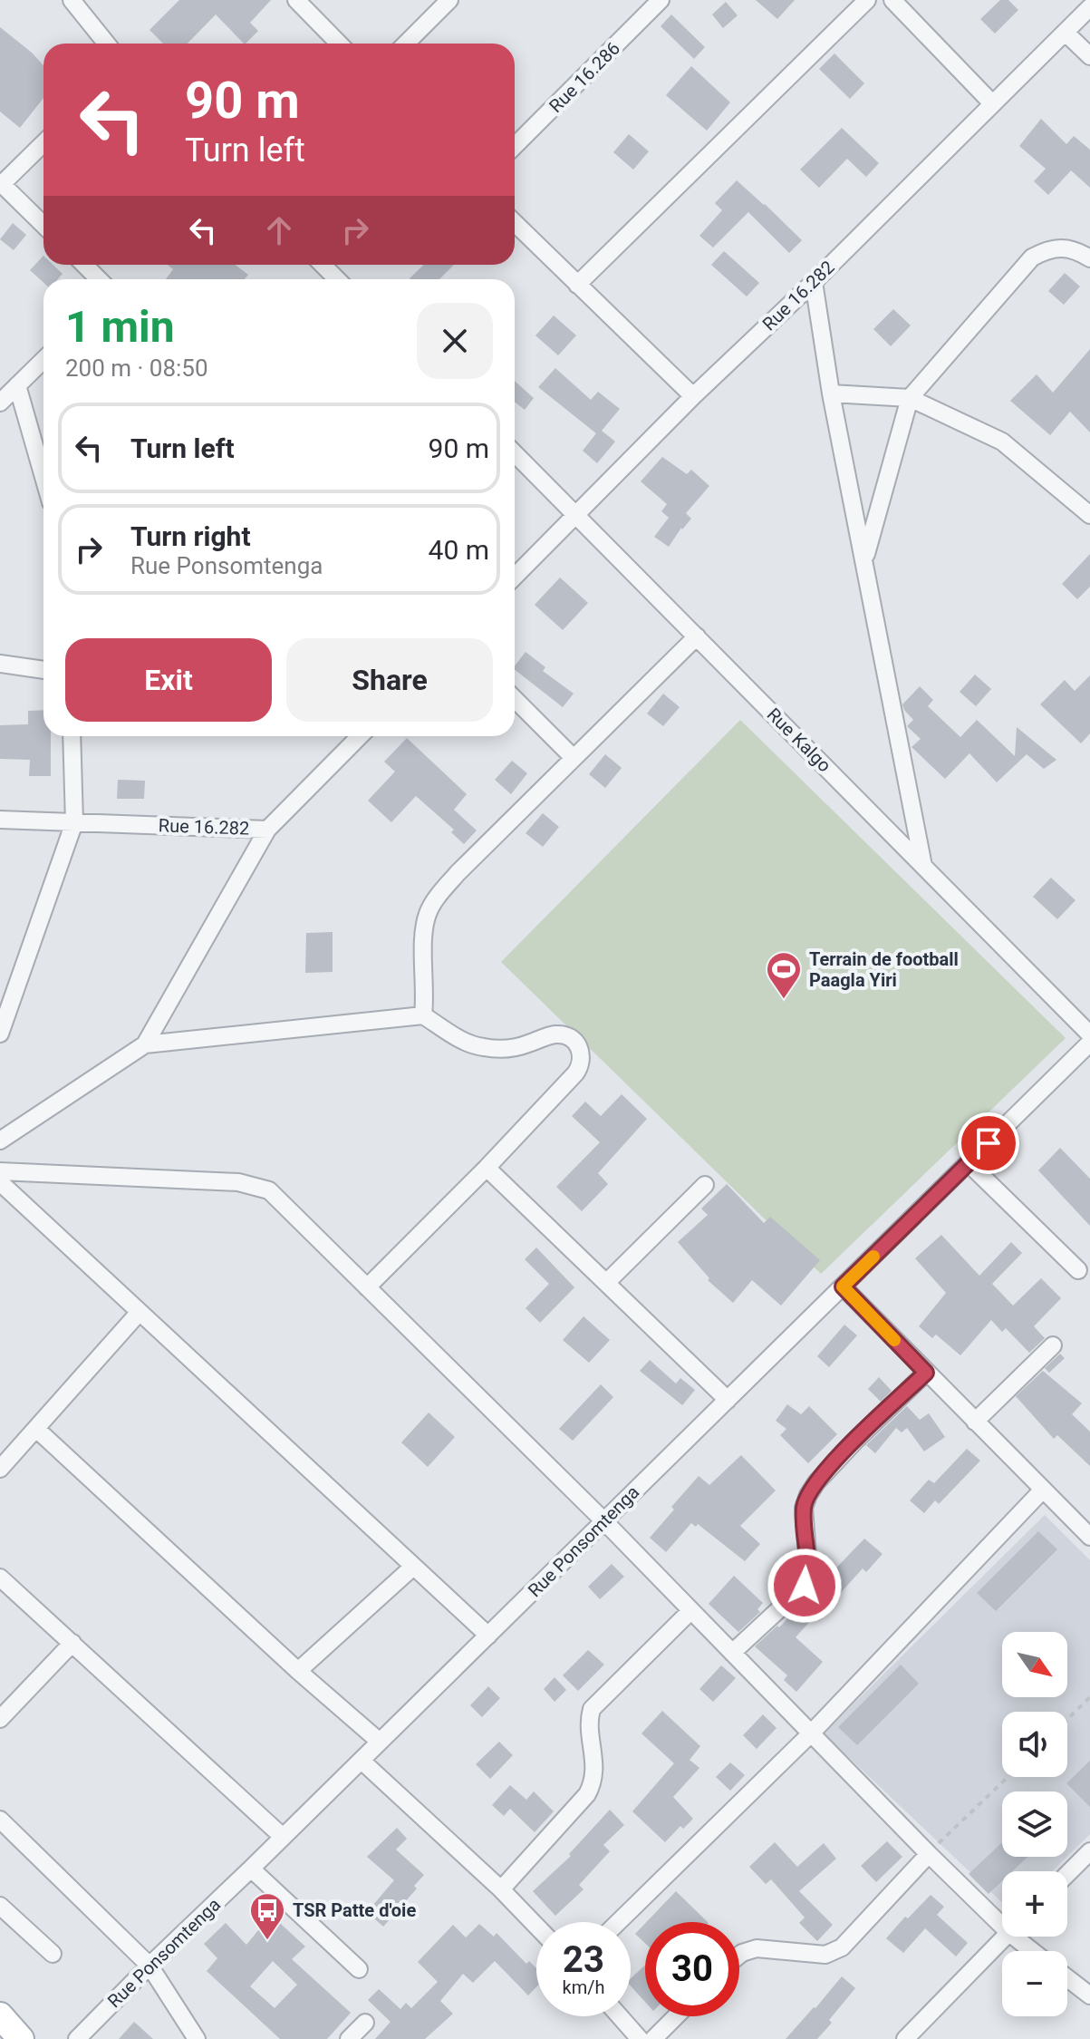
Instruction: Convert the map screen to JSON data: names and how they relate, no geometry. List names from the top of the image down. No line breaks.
{"streets":{"street":["Rue 16.286","Rue 16.282","Rue Kalgo","Rue Ponsomtenga"]},"crossings":[["Rue 16.282","Rue Kalgo"]],"places":{"sports":["Terrain de football Paagla Yiri"],"bus stop":["TSR Patte d'oie"]},"north":"bottom right","page":{"turn":["90 m","Turn left"],"heading":["1 min","200 m · 08:50"],"list":[{"name":"Turn left","value":"90 m"},{"name":"Turn right","note":"Rue Ponsomtenga","value":"40 m"}],"buttons":["Exit","Share"],"map_buttons":["+","−"],"speed":"23 km/h","limit":"30"}}
